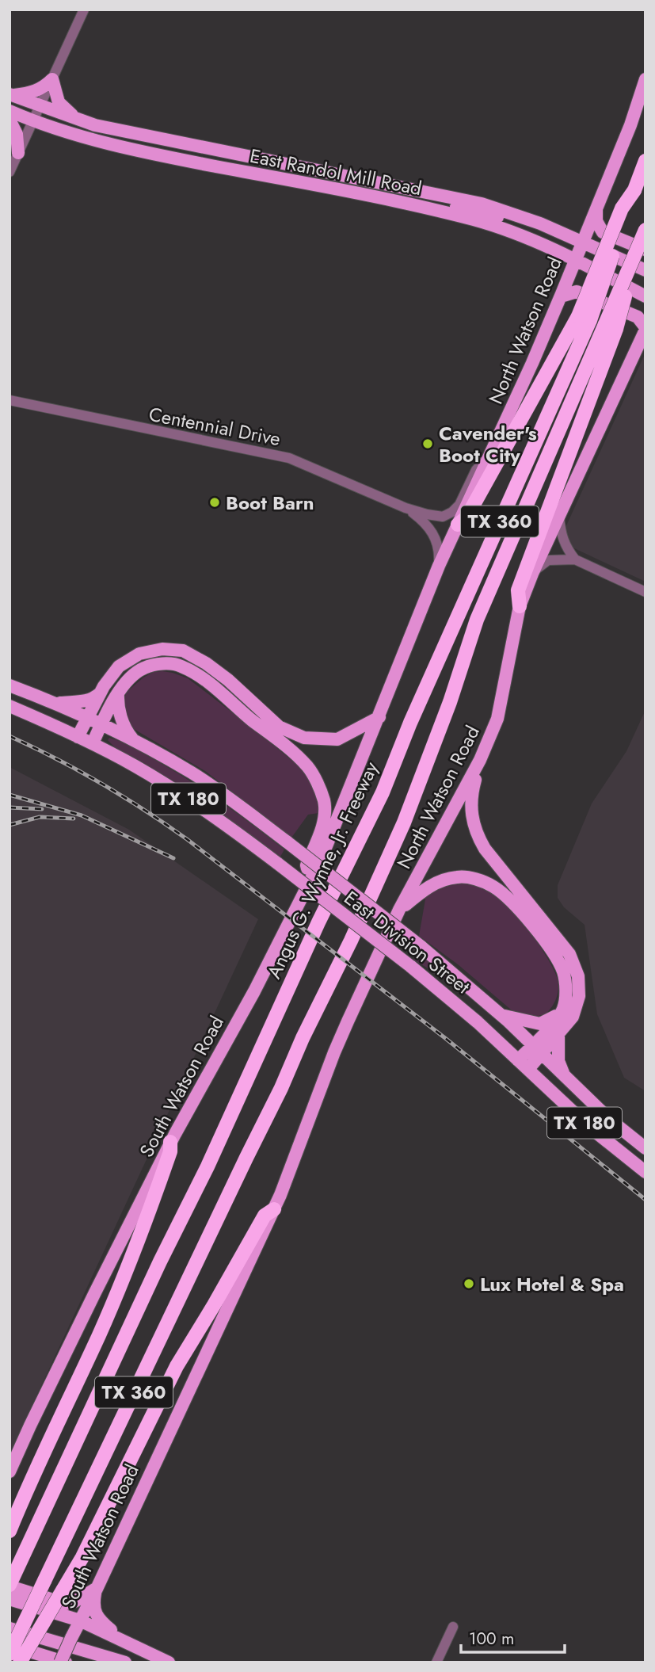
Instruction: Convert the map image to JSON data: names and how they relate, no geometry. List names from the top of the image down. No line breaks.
{"streets":{"highway":["TX 360","Angus G. Wynne, Jr. Freeway"],"main road":["East Randol Mill Road","North Watson Road","TX 180","East Division Street","South Watson Road"],"street":["Centennial Drive"]},"crossings":[["East Randol Mill Road","North Watson Road"],["North Watson Road","Centennial Drive"],["North Watson Road","South Watson Road"]],"places":["Cavender's Boot City","Boot Barn","Lux Hotel & Spa"],"scale_bar":"100 m"}
